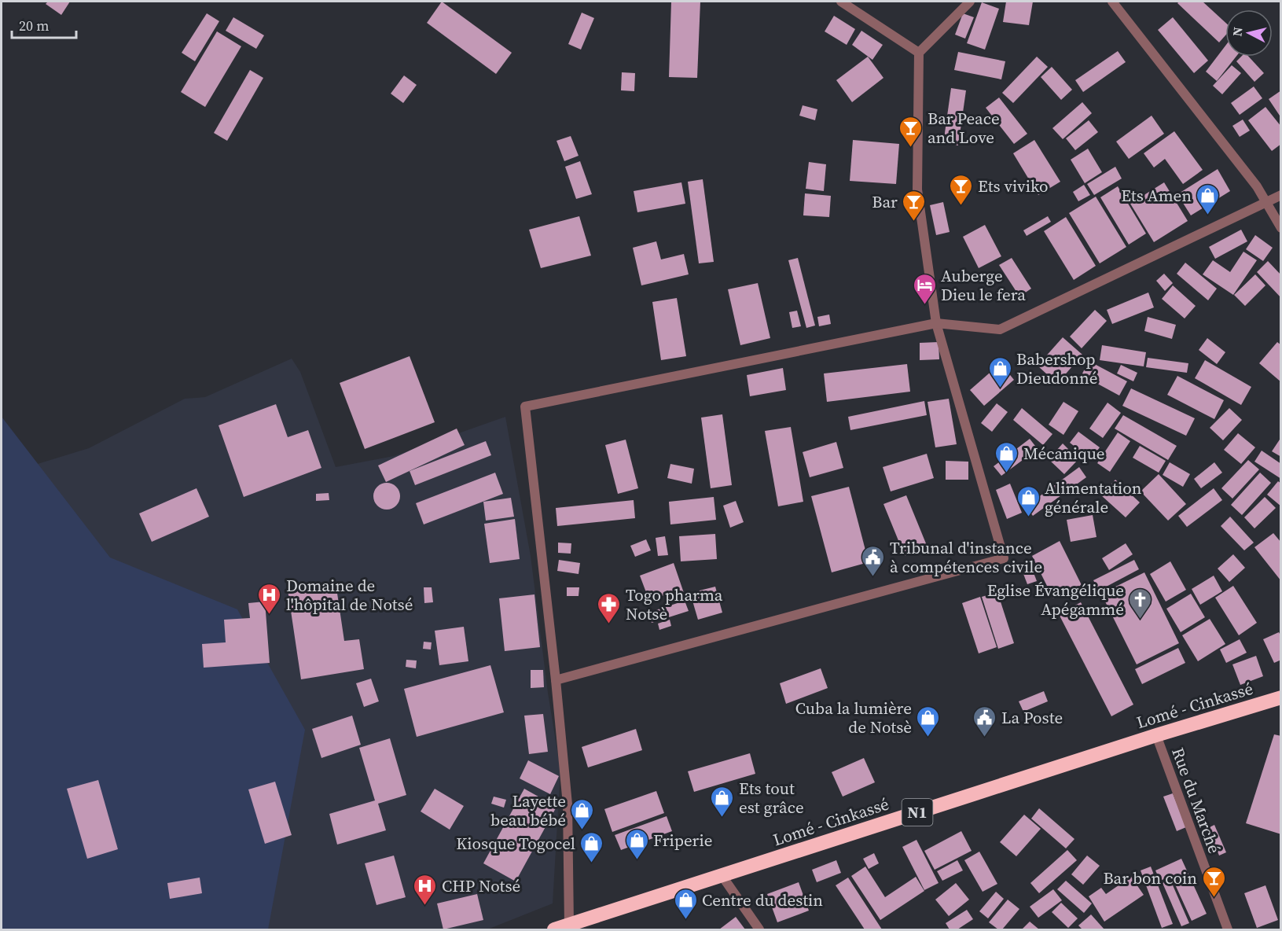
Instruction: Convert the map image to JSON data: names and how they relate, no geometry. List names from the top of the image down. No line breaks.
{"streets":{"highway":["Lomé - Cinkassé","N1"],"street":["Rue du Marché"]},"crossings":[["Lomé - Cinkassé","Rue du Marché"]],"places":{"bar":["Bar Peace and Love","Ets viviko","Bar","Bar bon coin"],"shop":["Ets Amen","Babershop Dieudonné","Mécanique","Alimentation générale","Cuba la lumière de Notsè","Ets tout est grâce","Layette beau bébé","Friperie","Kiosque Togocel","Centre du destin"],"hotel":["Auberge Dieu le fera"],"public building":["Tribunal d'instance à compétences civile","La Poste"],"hospital":["Domaine de l'hôpital de Notsé","CHP Notsé"],"church":["Eglise Évangélique Apégammé"],"pharmacy":["Togo pharma Notsè"]},"scale_bar":"20 m","north":"left"}
